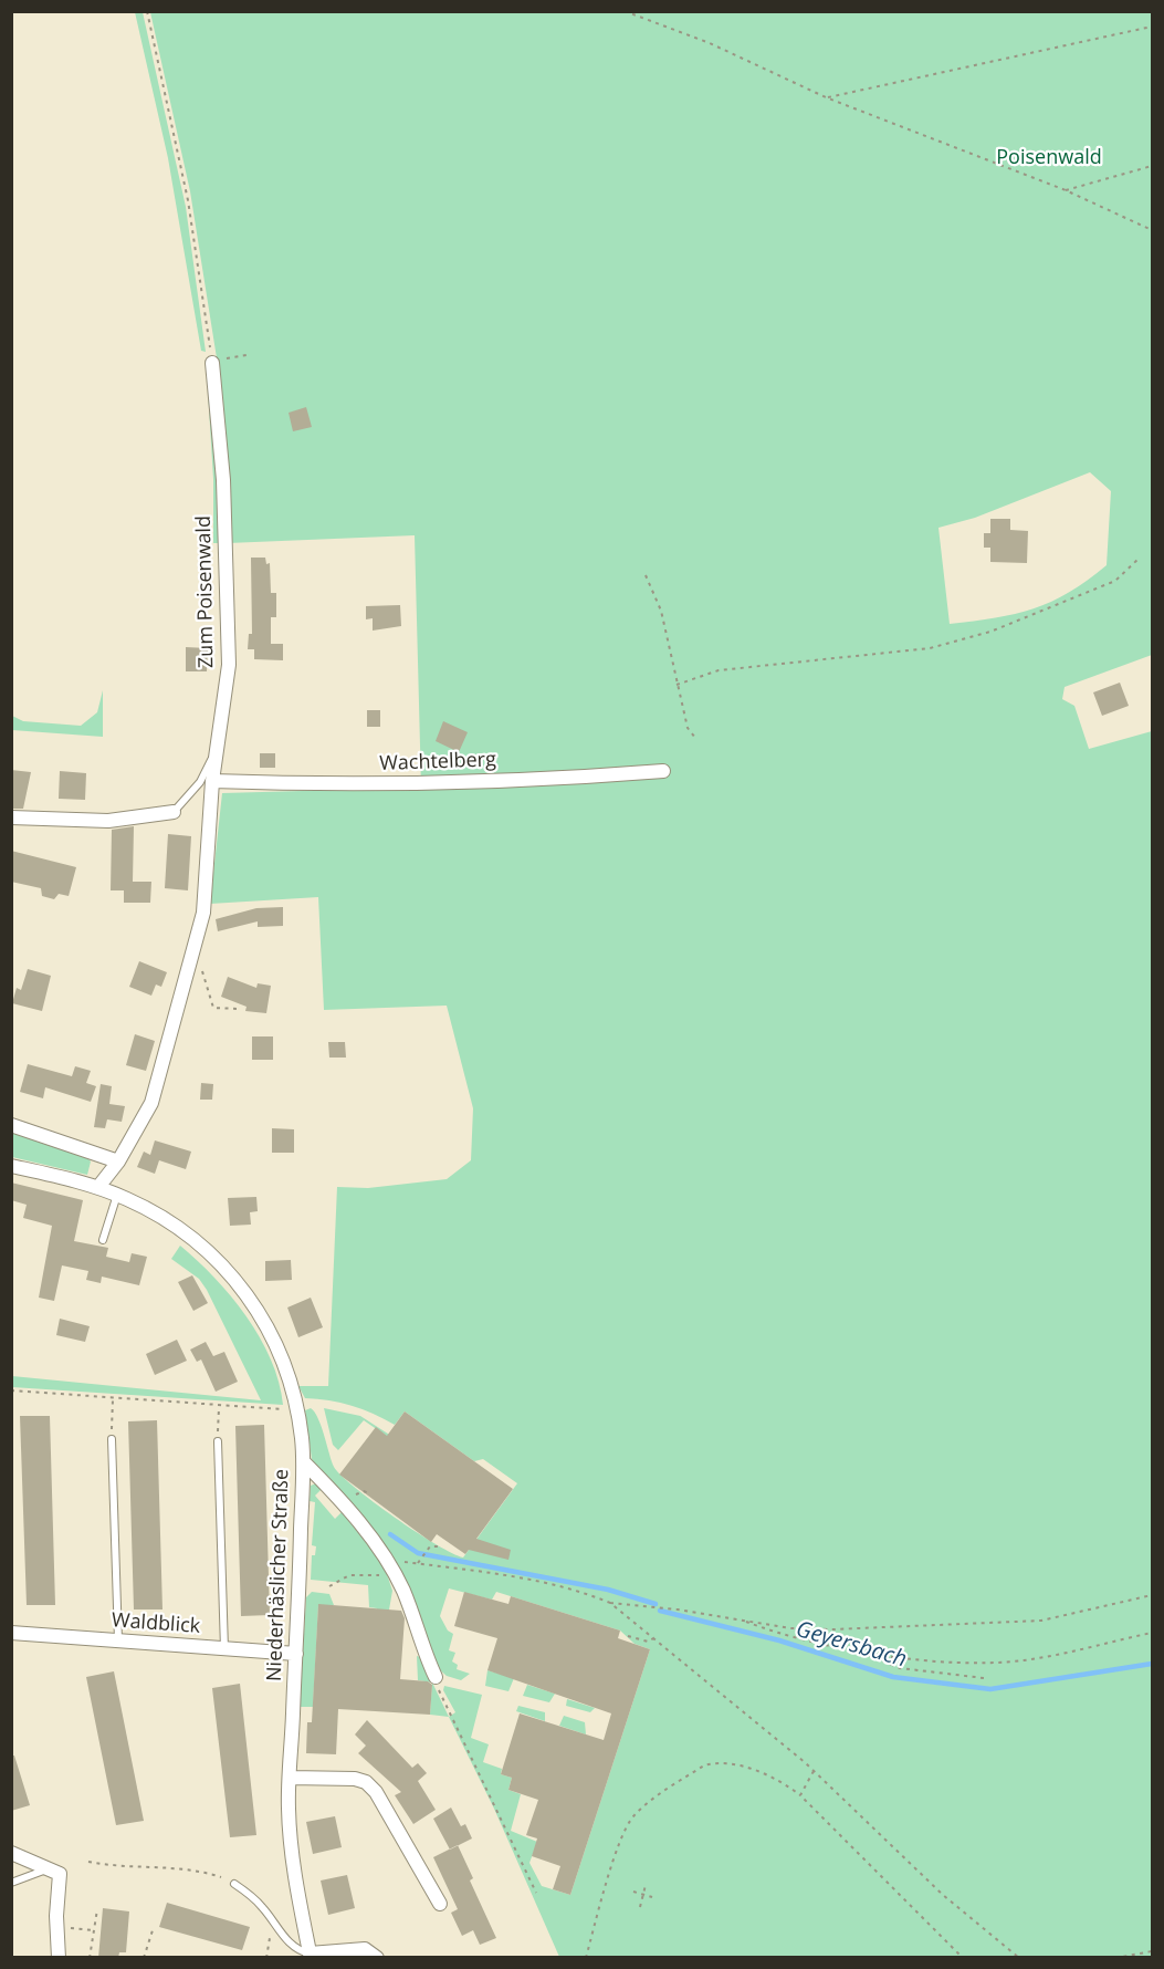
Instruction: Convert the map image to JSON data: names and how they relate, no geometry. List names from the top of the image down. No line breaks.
{"streets":{"street":["Zum Poisenwald","Wachtelberg","Niederhäslicher Straße","Waldblick"]},"crossings":[["Zum Poisenwald","Wachtelberg"],["Zum Poisenwald","Niederhäslicher Straße"],["Niederhäslicher Straße","Waldblick"]],"water":["Geyersbach"],"parks":["Poisenwald"]}
